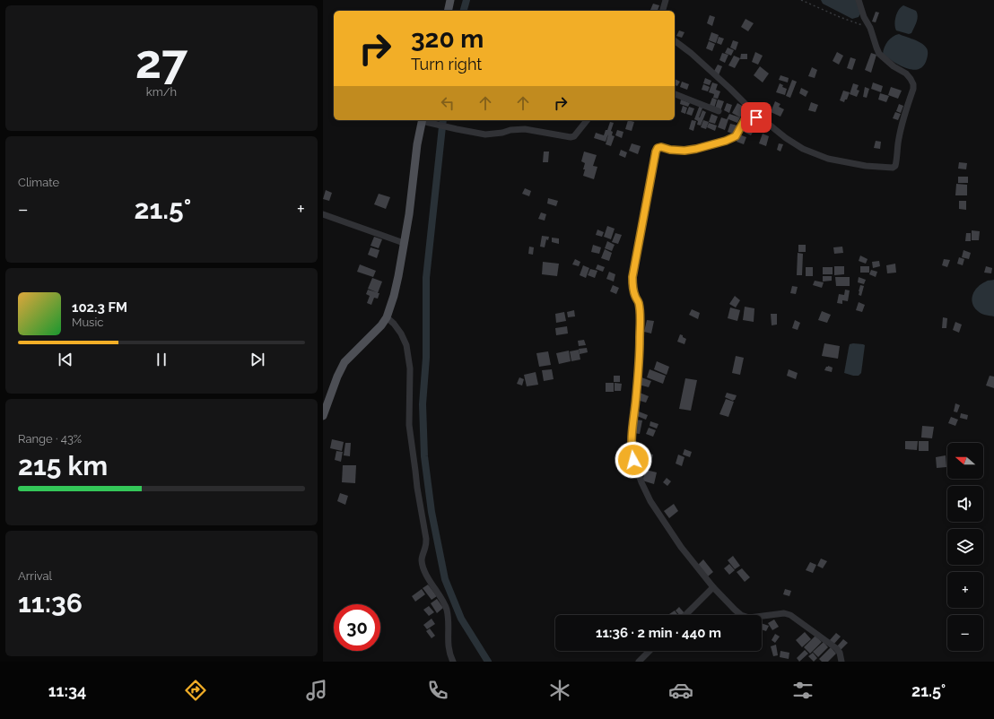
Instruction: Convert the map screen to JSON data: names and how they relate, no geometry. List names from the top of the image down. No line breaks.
{"north":"left","page":{"tile":[["27","km/h"],"Climate",["Range · 43%","215 km"],["Arrival","11:36"]],"turn":["320 m","Turn right"],"heat":["−","21.5°","+"],"song":["102.3 FM","Music"],"map_buttons":["+","−"],"limit":"30","trip":"11:36 · 2 min · 440 m","tabs":["11:34","21.5°"]}}
